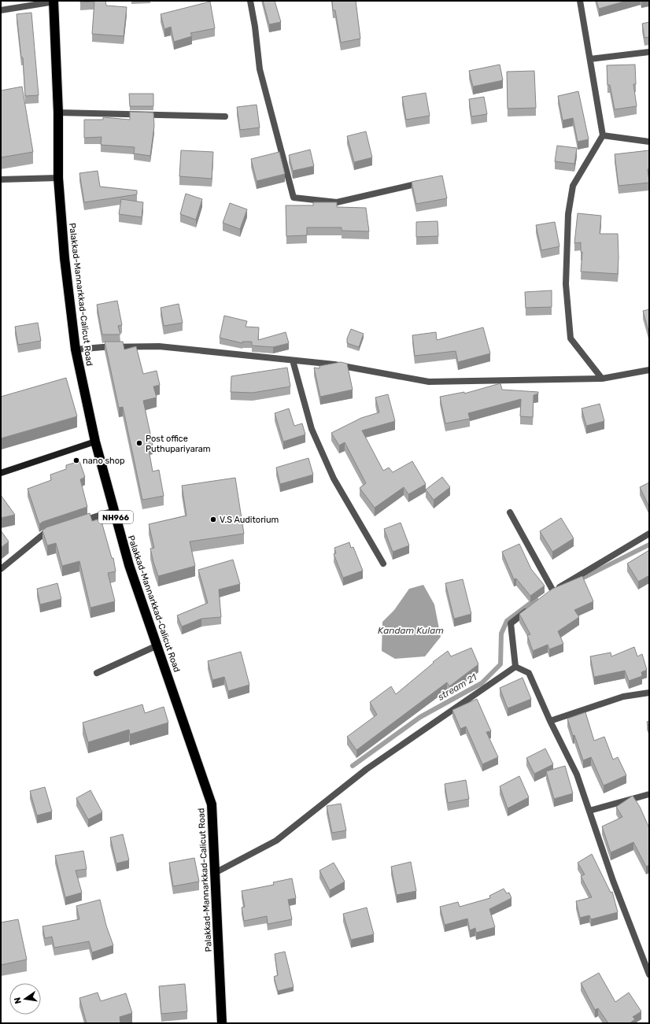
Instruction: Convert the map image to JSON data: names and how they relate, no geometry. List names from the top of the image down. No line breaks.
{"streets":{"highway":["Palakkad-Mannarkkad-Calicut Road","NH966"]},"water":["Kandam Kulam","stream 21"],"places":["Post office Puthupariyaram","nano shop","V.S Auditorium"],"north":"left"}
